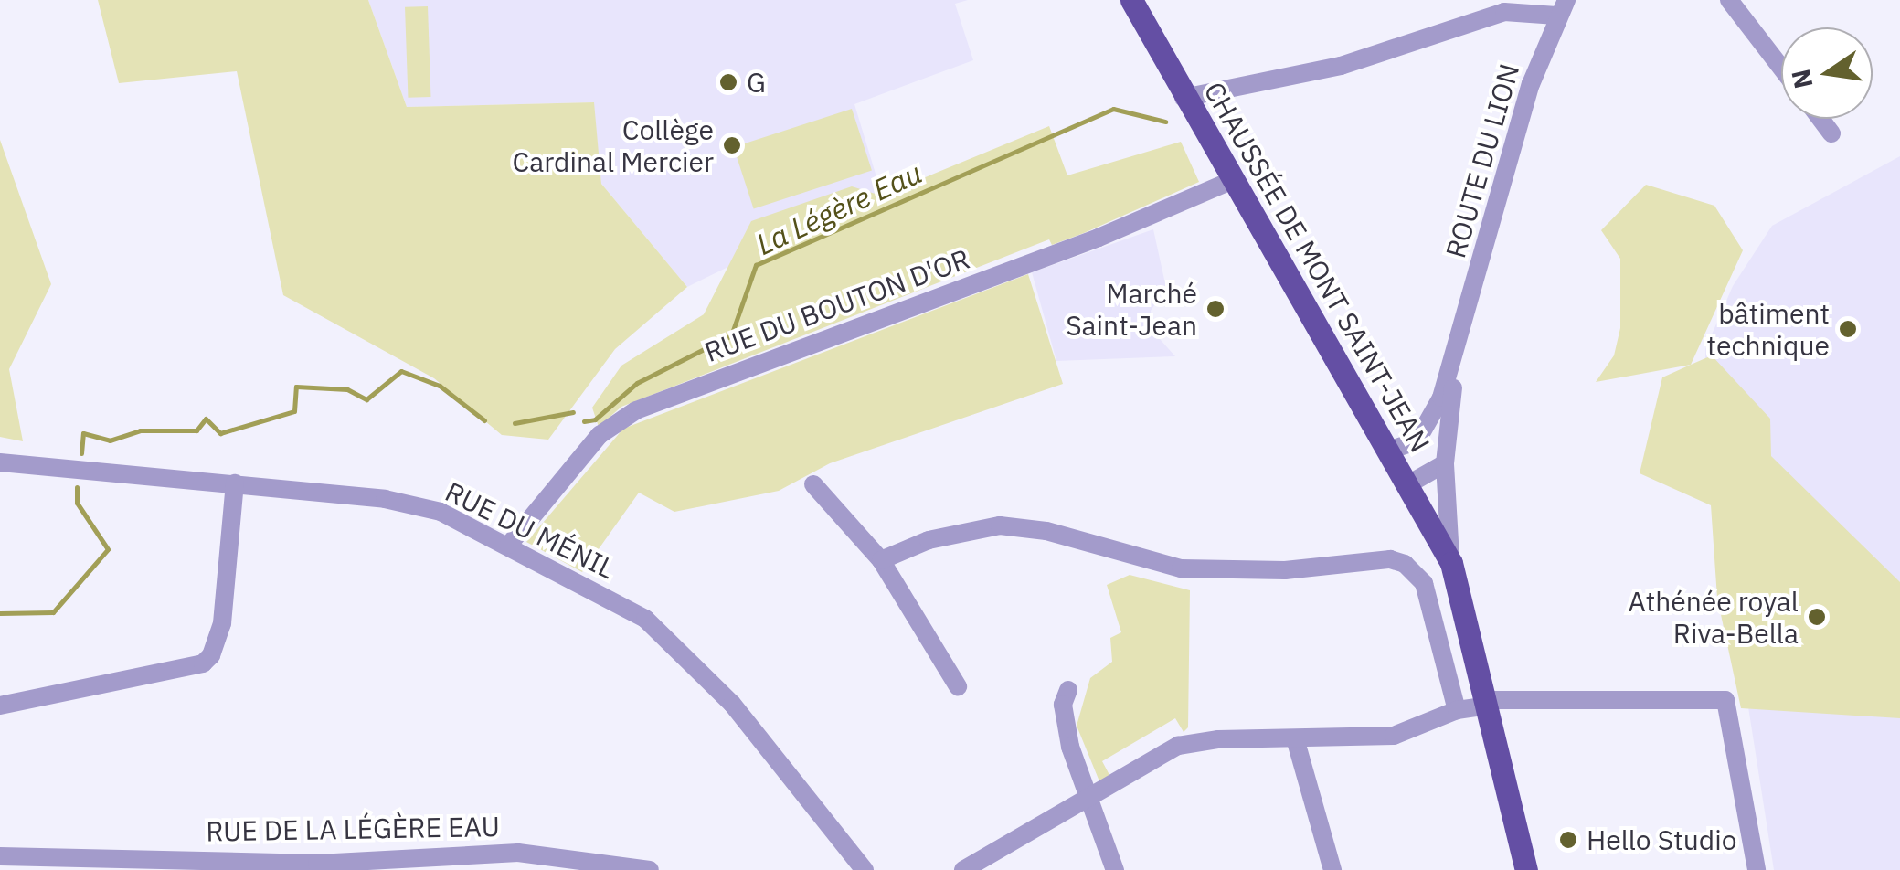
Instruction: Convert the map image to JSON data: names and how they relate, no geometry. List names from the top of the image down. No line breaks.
{"streets":{"main road":["CHAUSSÉE DE MONT SAINT-JEAN"],"street":["ROUTE DU LION","RUE DU BOUTON D'OR","RUE DU MÉNIL","RUE DE LA LÉGÈRE EAU"]},"crossings":[["ROUTE DU LION","CHAUSSÉE DE MONT SAINT-JEAN"],["CHAUSSÉE DE MONT SAINT-JEAN","RUE DU BOUTON D'OR"],["RUE DU BOUTON D'OR","RUE DU MÉNIL"]],"water":["La Légère Eau"],"places":["G","Collège Cardinal Mercier","Marché Saint-Jean","bâtiment technique","Athénée royal Riva-Bella","Hello Studio"],"north":"left"}
